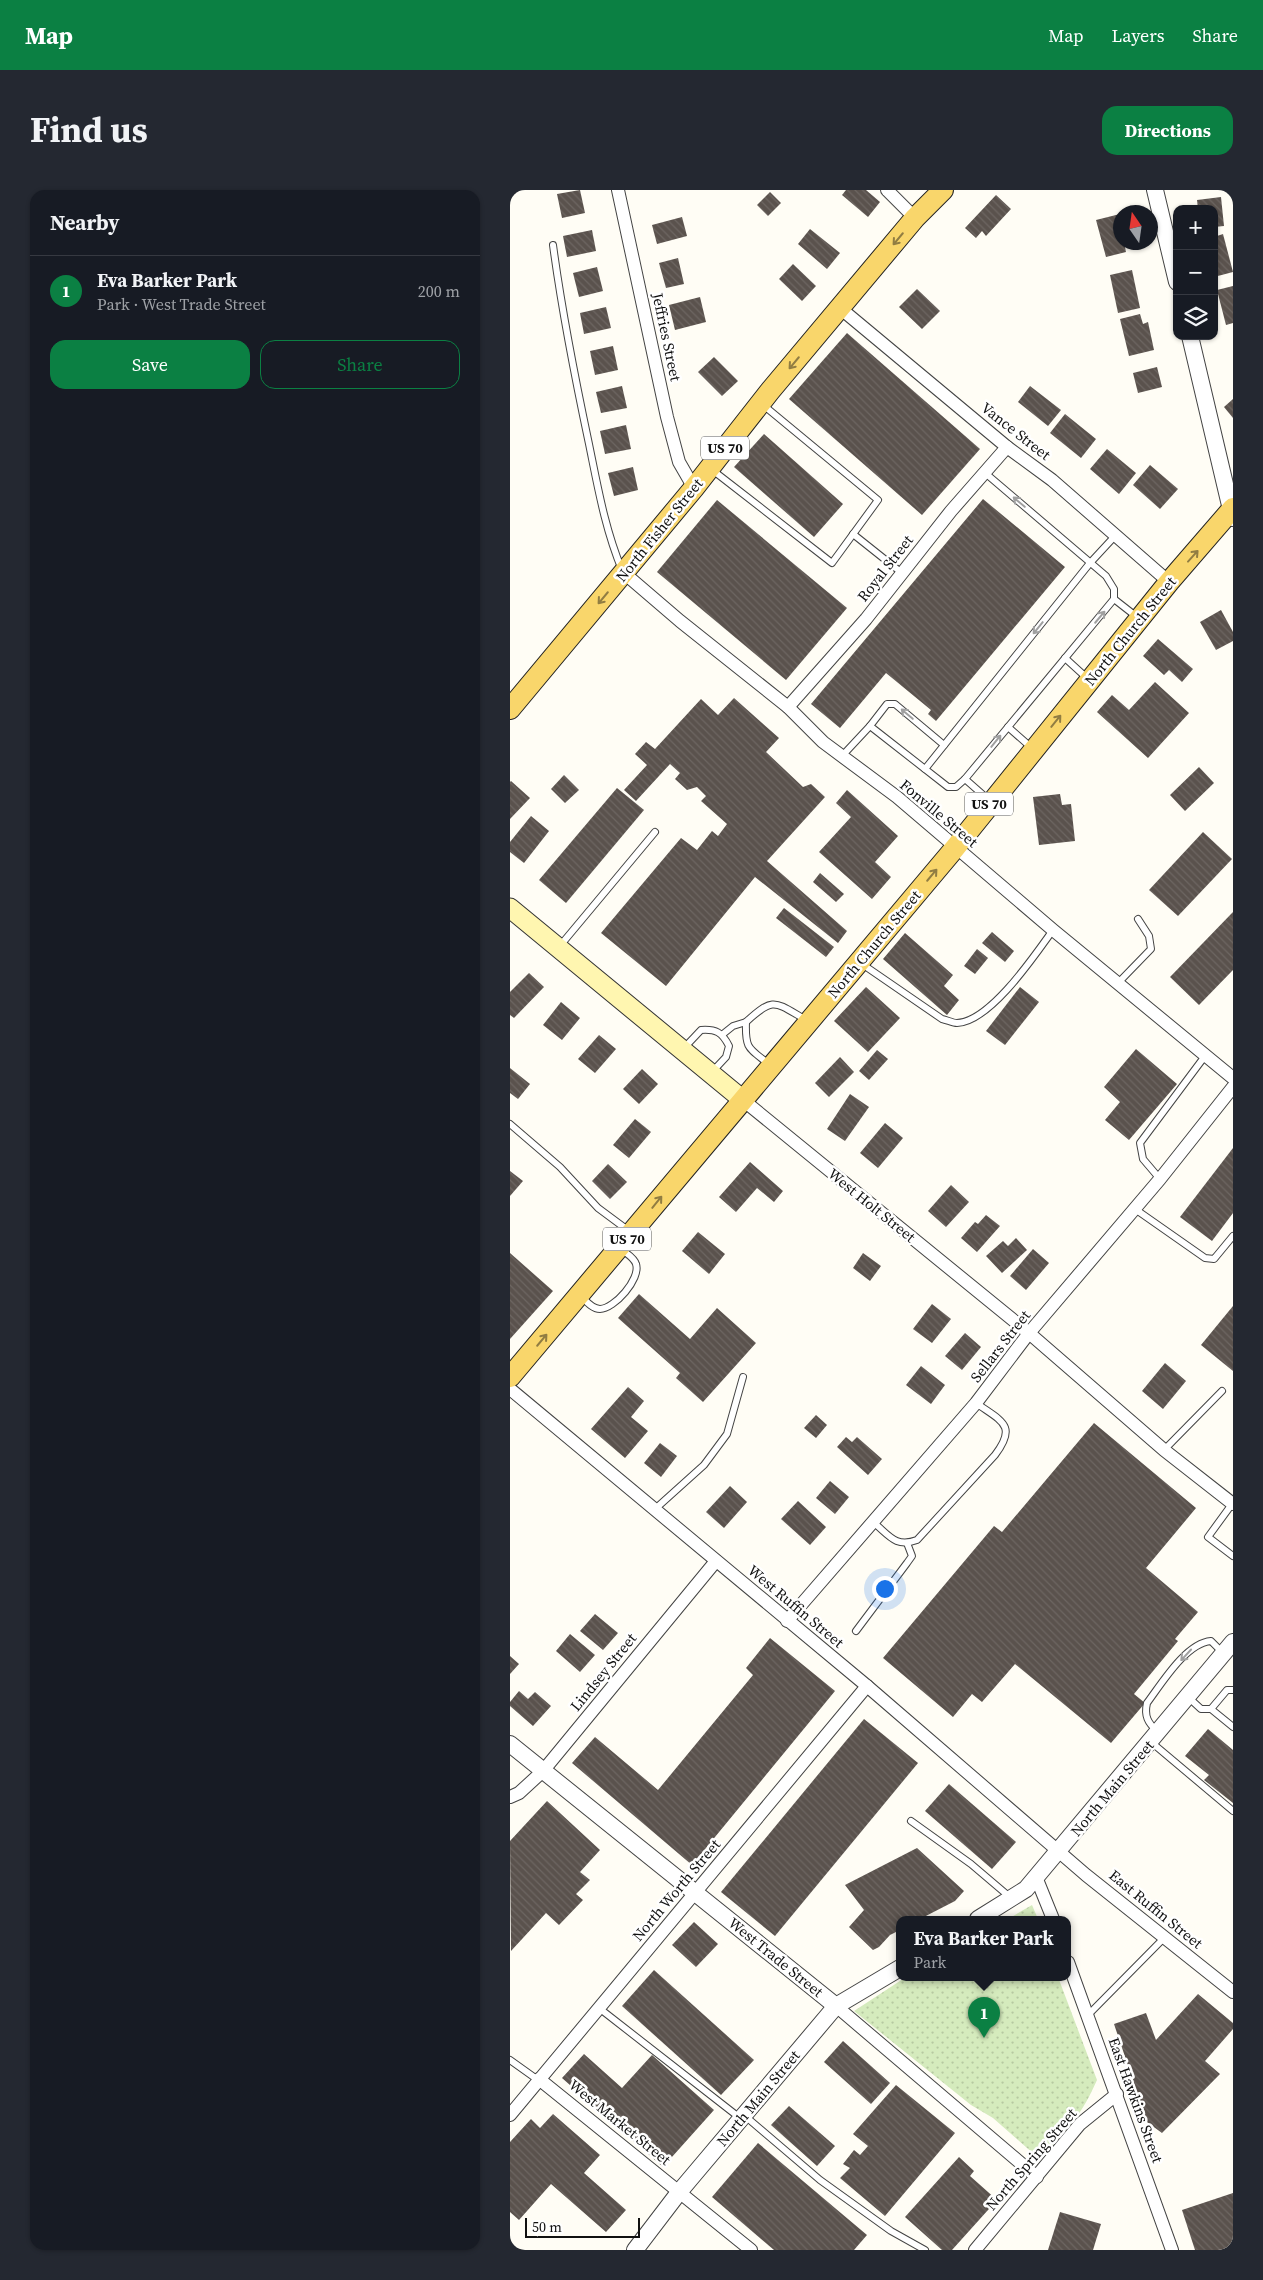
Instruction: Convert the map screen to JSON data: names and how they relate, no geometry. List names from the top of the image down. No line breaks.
{"streets":{"main road":["US 70","North Fisher Street","North Church Street","West Holt Street"],"street":["Jeffries Street","Vance Street","Royal Street","Fonville Street","Sellars Street","West Ruffin Street","Lindsey Street","North Main Street","North Worth Street","East Ruffin Street","West Trade Street","East Hawkins Street","West Market Street","North Spring Street"]},"crossings":[["Jeffries Street","North Fisher Street"],["Vance Street","North Fisher Street"],["Vance Street","Royal Street"],["Vance Street","North Church Street"],["North Fisher Street","Fonville Street"],["Royal Street","Fonville Street"],["North Church Street","Fonville Street"],["North Church Street","West Holt Street"],["West Holt Street","Sellars Street"],["Sellars Street","West Ruffin Street"],["West Ruffin Street","Lindsey Street"],["West Ruffin Street","North Main Street"],["West Ruffin Street","North Worth Street"],["West Ruffin Street","East Ruffin Street"],["Lindsey Street","West Trade Street"],["North Main Street","East Ruffin Street"],["North Main Street","West Trade Street"],["North Main Street","West Market Street"],["North Worth Street","West Trade Street"],["North Worth Street","West Market Street"],["West Trade Street","North Spring Street"],["East Hawkins Street","North Spring Street"]],"one_way":["North Fisher Street","North Church Street"],"scale_bar":"50 m","north":"top","page":{"header":"Map","nav":["Map","Layers","Share"],"title":"Find us","buttons":["Directions",["Save","Share"]],"heading":"Nearby","map_buttons":["+","−"],"list":[{"mark":"1","name":"Eva Barker Park","note":"Park · West Trade Street","value":"200 m"}],"popup":["Eva Barker Park","Park"],"pins":"1","scale":"50 m"}}
